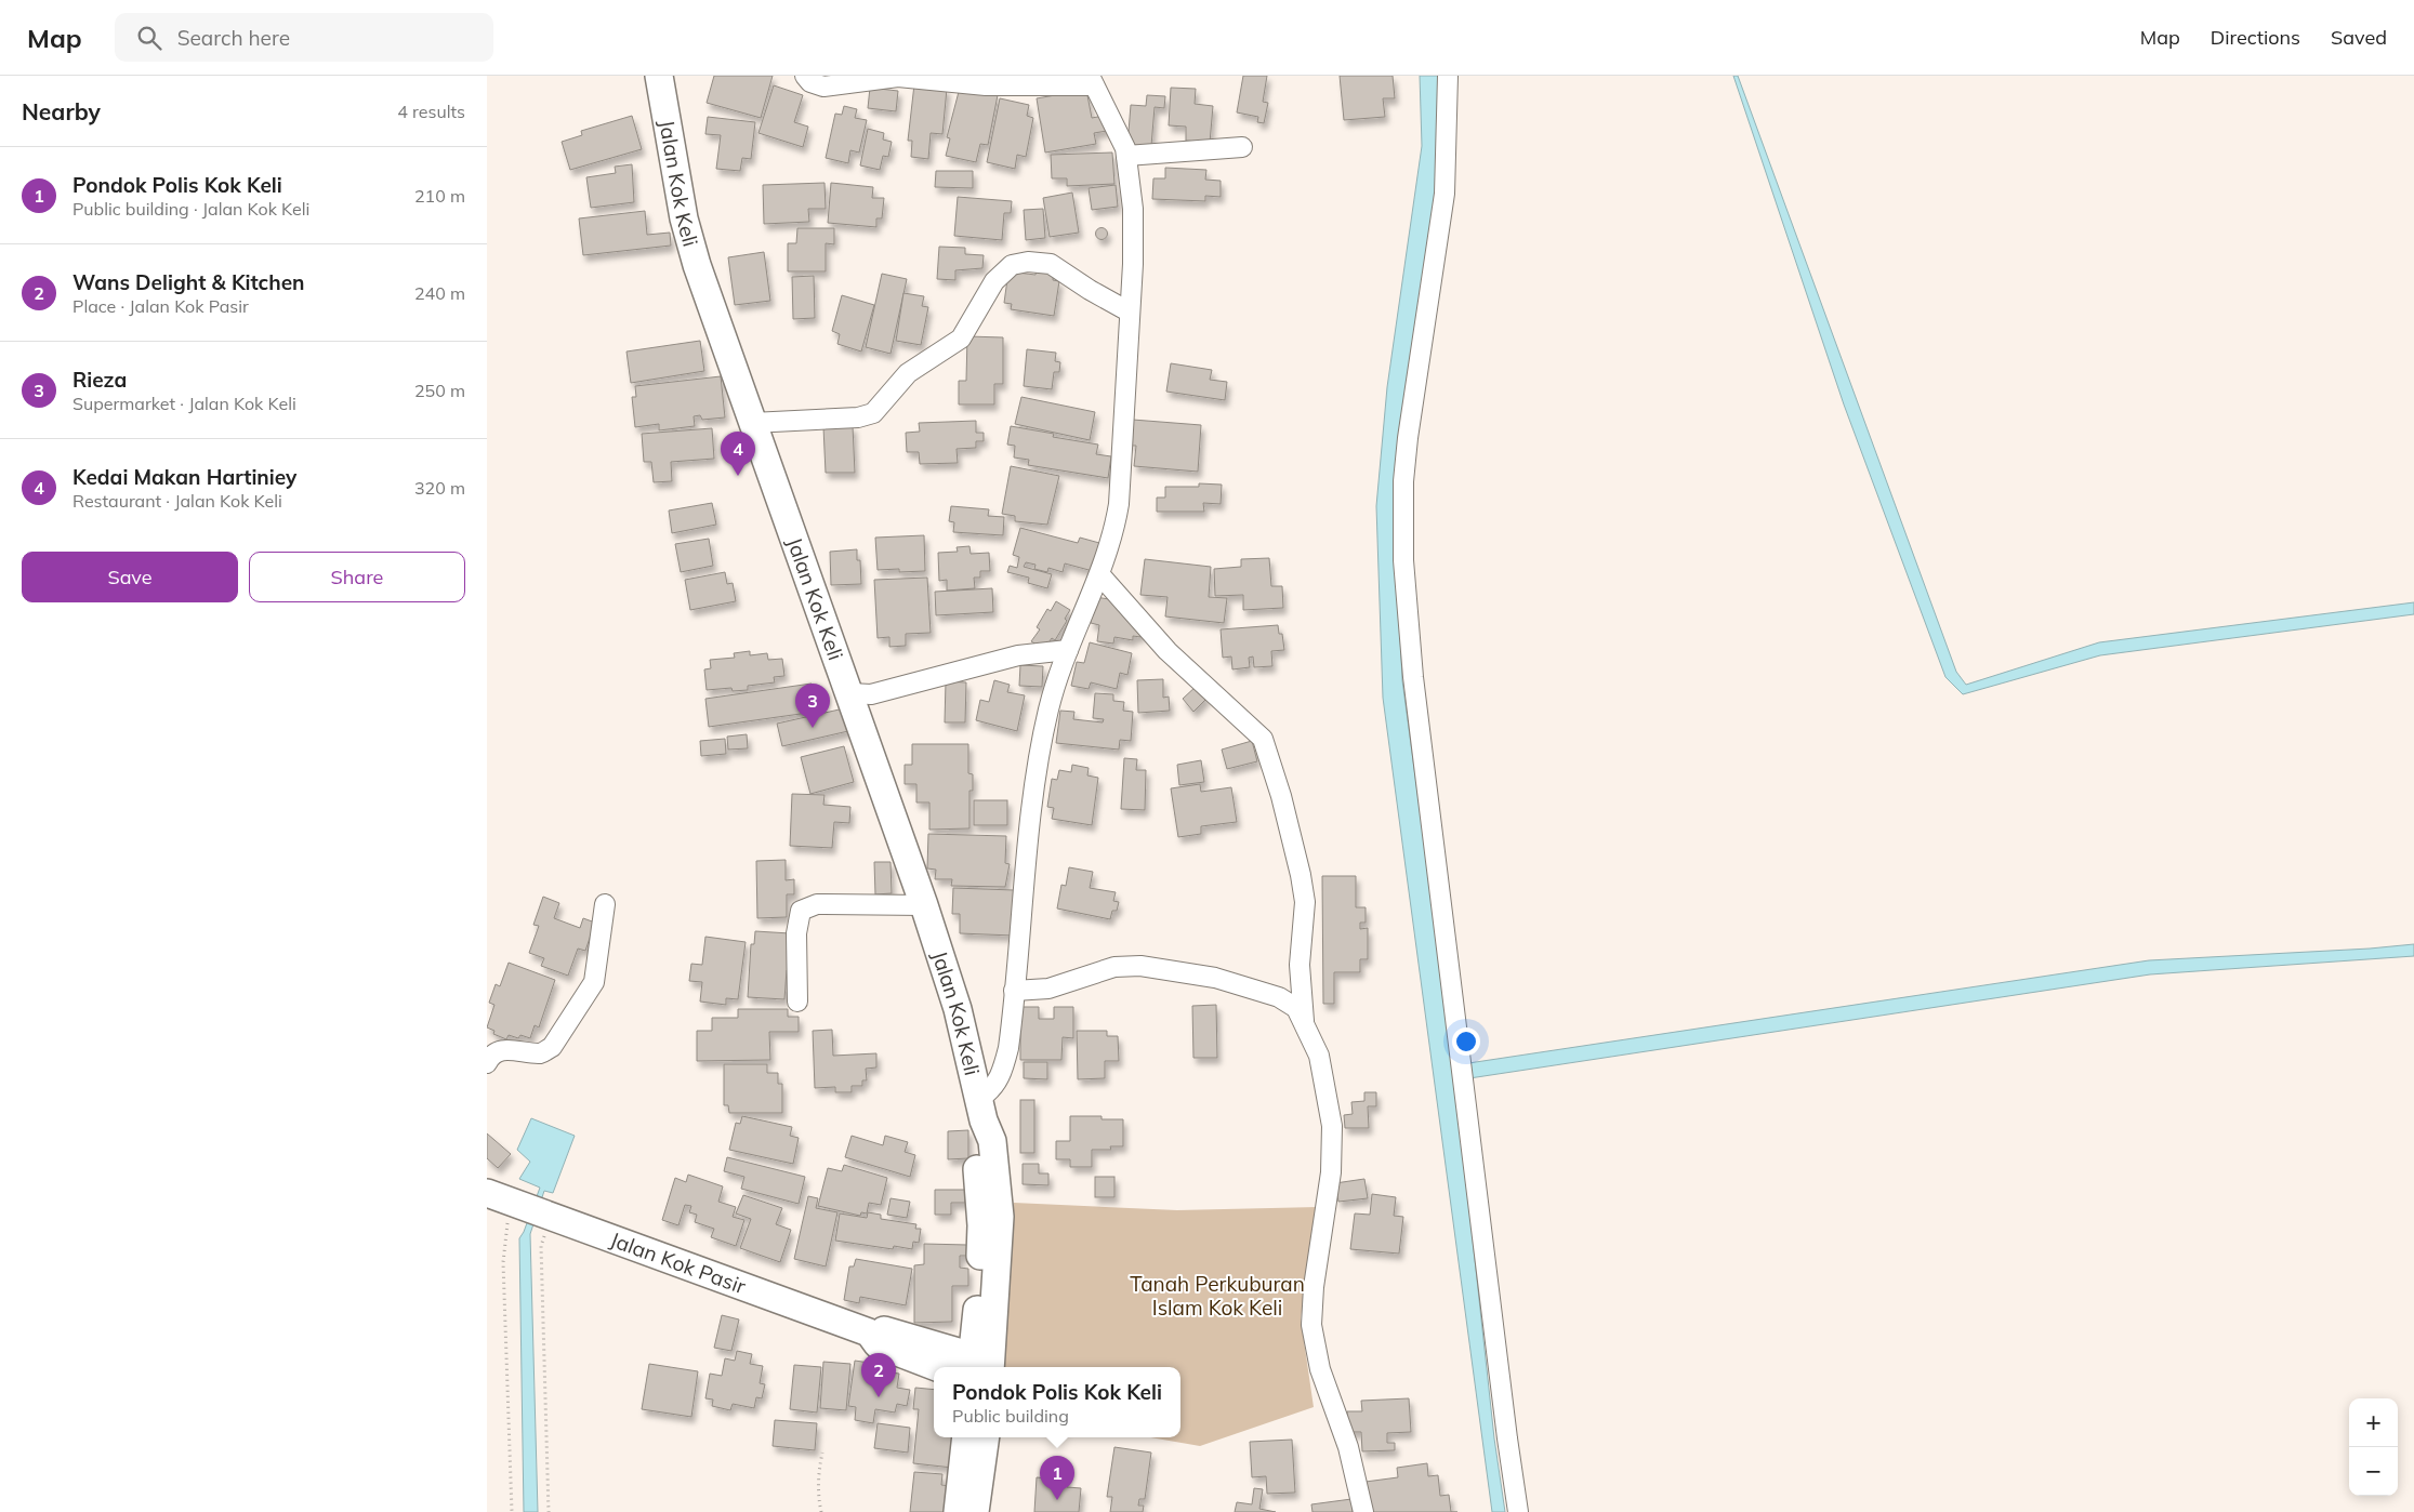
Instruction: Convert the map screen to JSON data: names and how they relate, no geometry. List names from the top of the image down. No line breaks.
{"streets":{"street":["Jalan Kok Keli","Jalan Kok Pasir"]},"parks":["Tanah Perkuburan Islam Kok Keli"],"page":{"header":"Map","search":"Search here","nav":["Map","Directions","Saved"],"heading":["Nearby","4 results"],"list":[{"mark":"1","name":"Pondok Polis Kok Keli","note":"Public building · Jalan Kok Keli","value":"210 m"},{"mark":"2","name":"Wans Delight & Kitchen","note":"Place · Jalan Kok Pasir","value":"240 m"},{"mark":"3","name":"Rieza","note":"Supermarket · Jalan Kok Keli","value":"250 m"},{"mark":"4","name":"Kedai Makan Hartiniey","note":"Restaurant · Jalan Kok Keli","value":"320 m"}],"pins":["4","3","2","1"],"buttons":["Save","Share"],"popup":["Pondok Polis Kok Keli","Public building"],"map_buttons":["+","−"]}}
